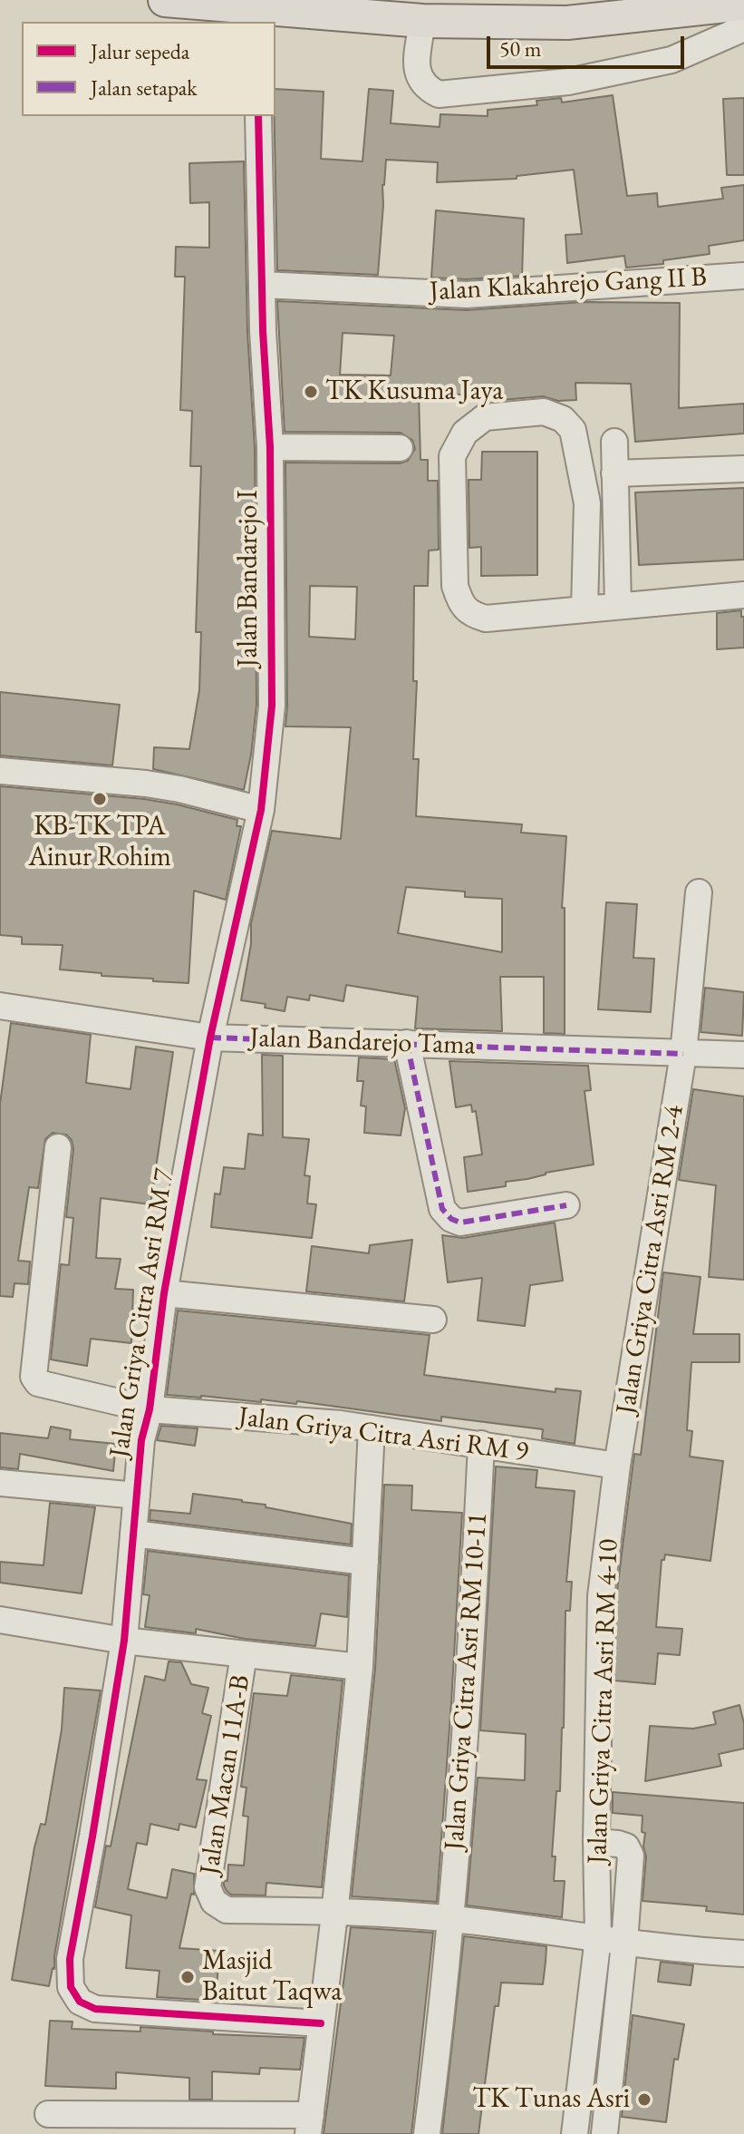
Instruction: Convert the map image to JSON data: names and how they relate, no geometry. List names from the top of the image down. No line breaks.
{"streets":{"street":["Jalan Klakahrejo Gang II B","Jalan Bandarejo I","Jalan Bandarejo Tama","Jalan Griya Citra Asri RM 2-4","Jalan Griya Citra Asri RM 7","Jalan Griya Citra Asri RM 9","Jalan Griya Citra Asri RM 10-11","Jalan Griya Citra Asri RM 4-10","Jalan Macan 11A-B"]},"crossings":[["Jalan Klakahrejo Gang II B","Jalan Bandarejo I"],["Jalan Bandarejo I","Jalan Bandarejo Tama"],["Jalan Bandarejo I","Jalan Griya Citra Asri RM 7"],["Jalan Bandarejo Tama","Jalan Griya Citra Asri RM 2-4"],["Jalan Bandarejo Tama","Jalan Griya Citra Asri RM 7"],["Jalan Griya Citra Asri RM 2-4","Jalan Griya Citra Asri RM 9"],["Jalan Griya Citra Asri RM 2-4","Jalan Griya Citra Asri RM 4-10"],["Jalan Griya Citra Asri RM 7","Jalan Griya Citra Asri RM 9"],["Jalan Griya Citra Asri RM 9","Jalan Griya Citra Asri RM 10-11"],["Jalan Griya Citra Asri RM 9","Jalan Griya Citra Asri RM 4-10"],["Jalan Griya Citra Asri RM 10-11","Jalan Macan 11A-B"],["Jalan Griya Citra Asri RM 4-10","Jalan Macan 11A-B"]],"places":["TK Kusuma Jaya","KB-TK TPA Ainur Rohim","Masjid Baitut Taqwa","TK Tunas Asri"],"legend":["Jalur sepeda","Jalan setapak"],"scale_bar":"50 m"}
